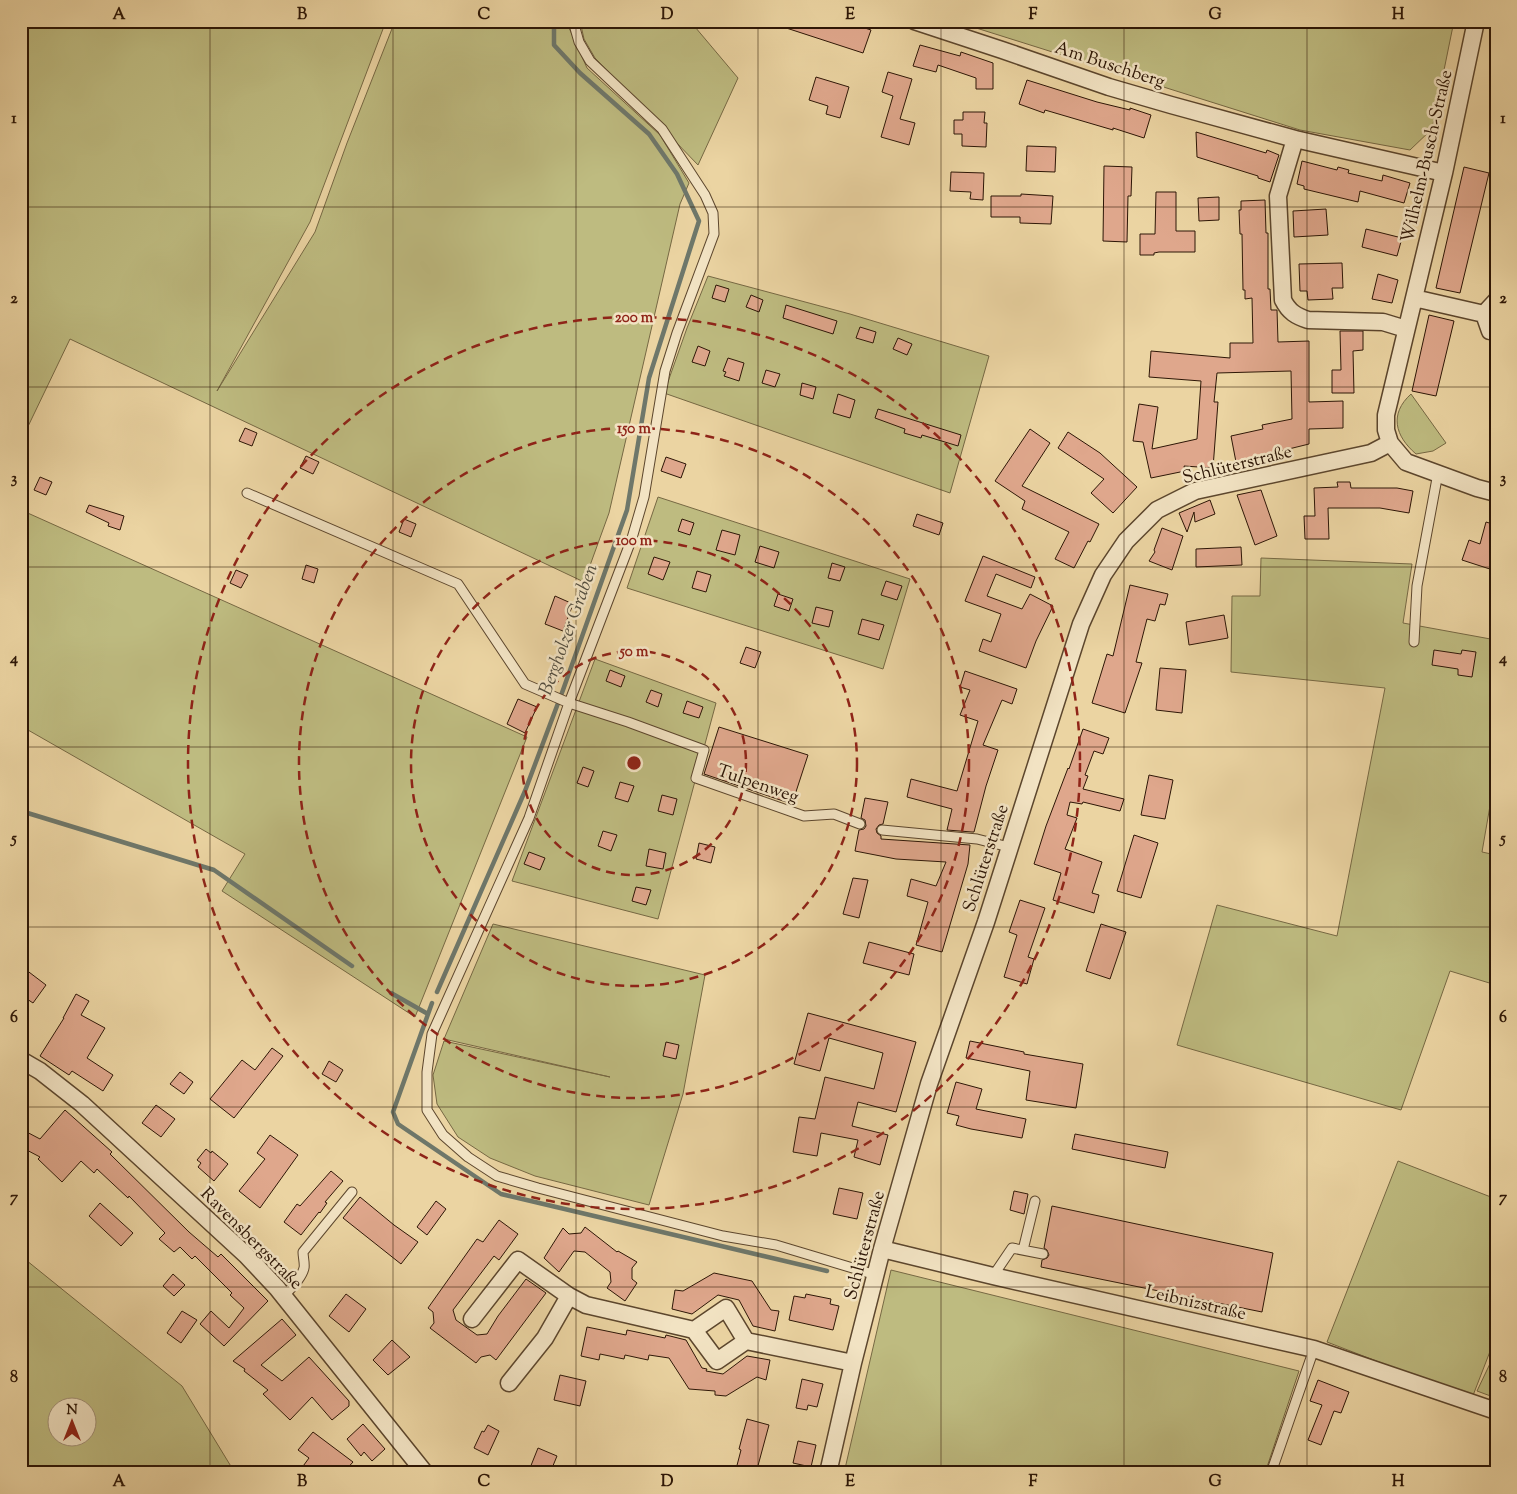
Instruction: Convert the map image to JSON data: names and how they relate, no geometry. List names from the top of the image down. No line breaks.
{"streets":{"street":["Am Buschberg","Wilhelm-Busch-Straße","Schlüterstraße","Ravensbergstraße","Leibnizstraße"],"lane":["Tulpenweg"]},"crossings":[["Am Buschberg","Wilhelm-Busch-Straße"],["Wilhelm-Busch-Straße","Schlüterstraße"],["Schlüterstraße","Leibnizstraße"]],"water":["Bergholzer Graben"],"north":"top","grid":{"columns":["A","B","C","D","E","F","G","H"],"rows":["1","2","3","4","5","6","7","8"]},"rings":["200 m","150 m","100 m","50 m"]}
